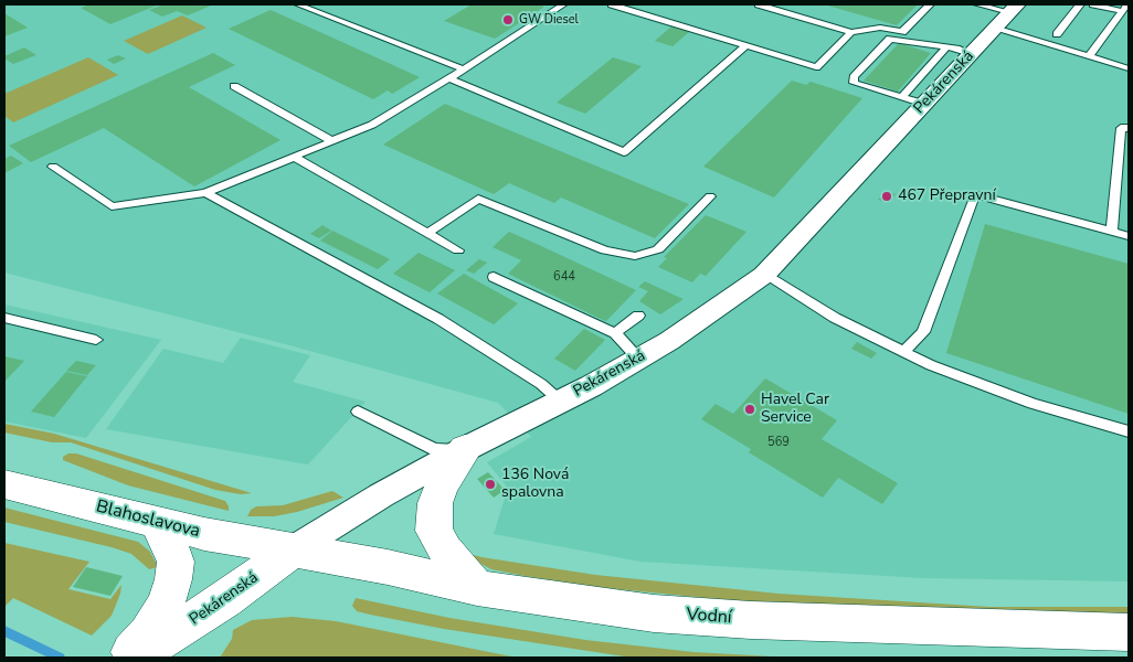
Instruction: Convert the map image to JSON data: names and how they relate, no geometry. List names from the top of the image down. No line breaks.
{"streets":{"main road":["Pekárenská","Blahoslavova","Vodní"]},"crossings":[["Pekárenská","Blahoslavova"],["Pekárenská","Vodní"],["Blahoslavova","Vodní"]],"places":["GW Diesel","467 Přepravní","Havel Car Service","136 Nová spalovna"],"house_numbers":["644","569"]}
